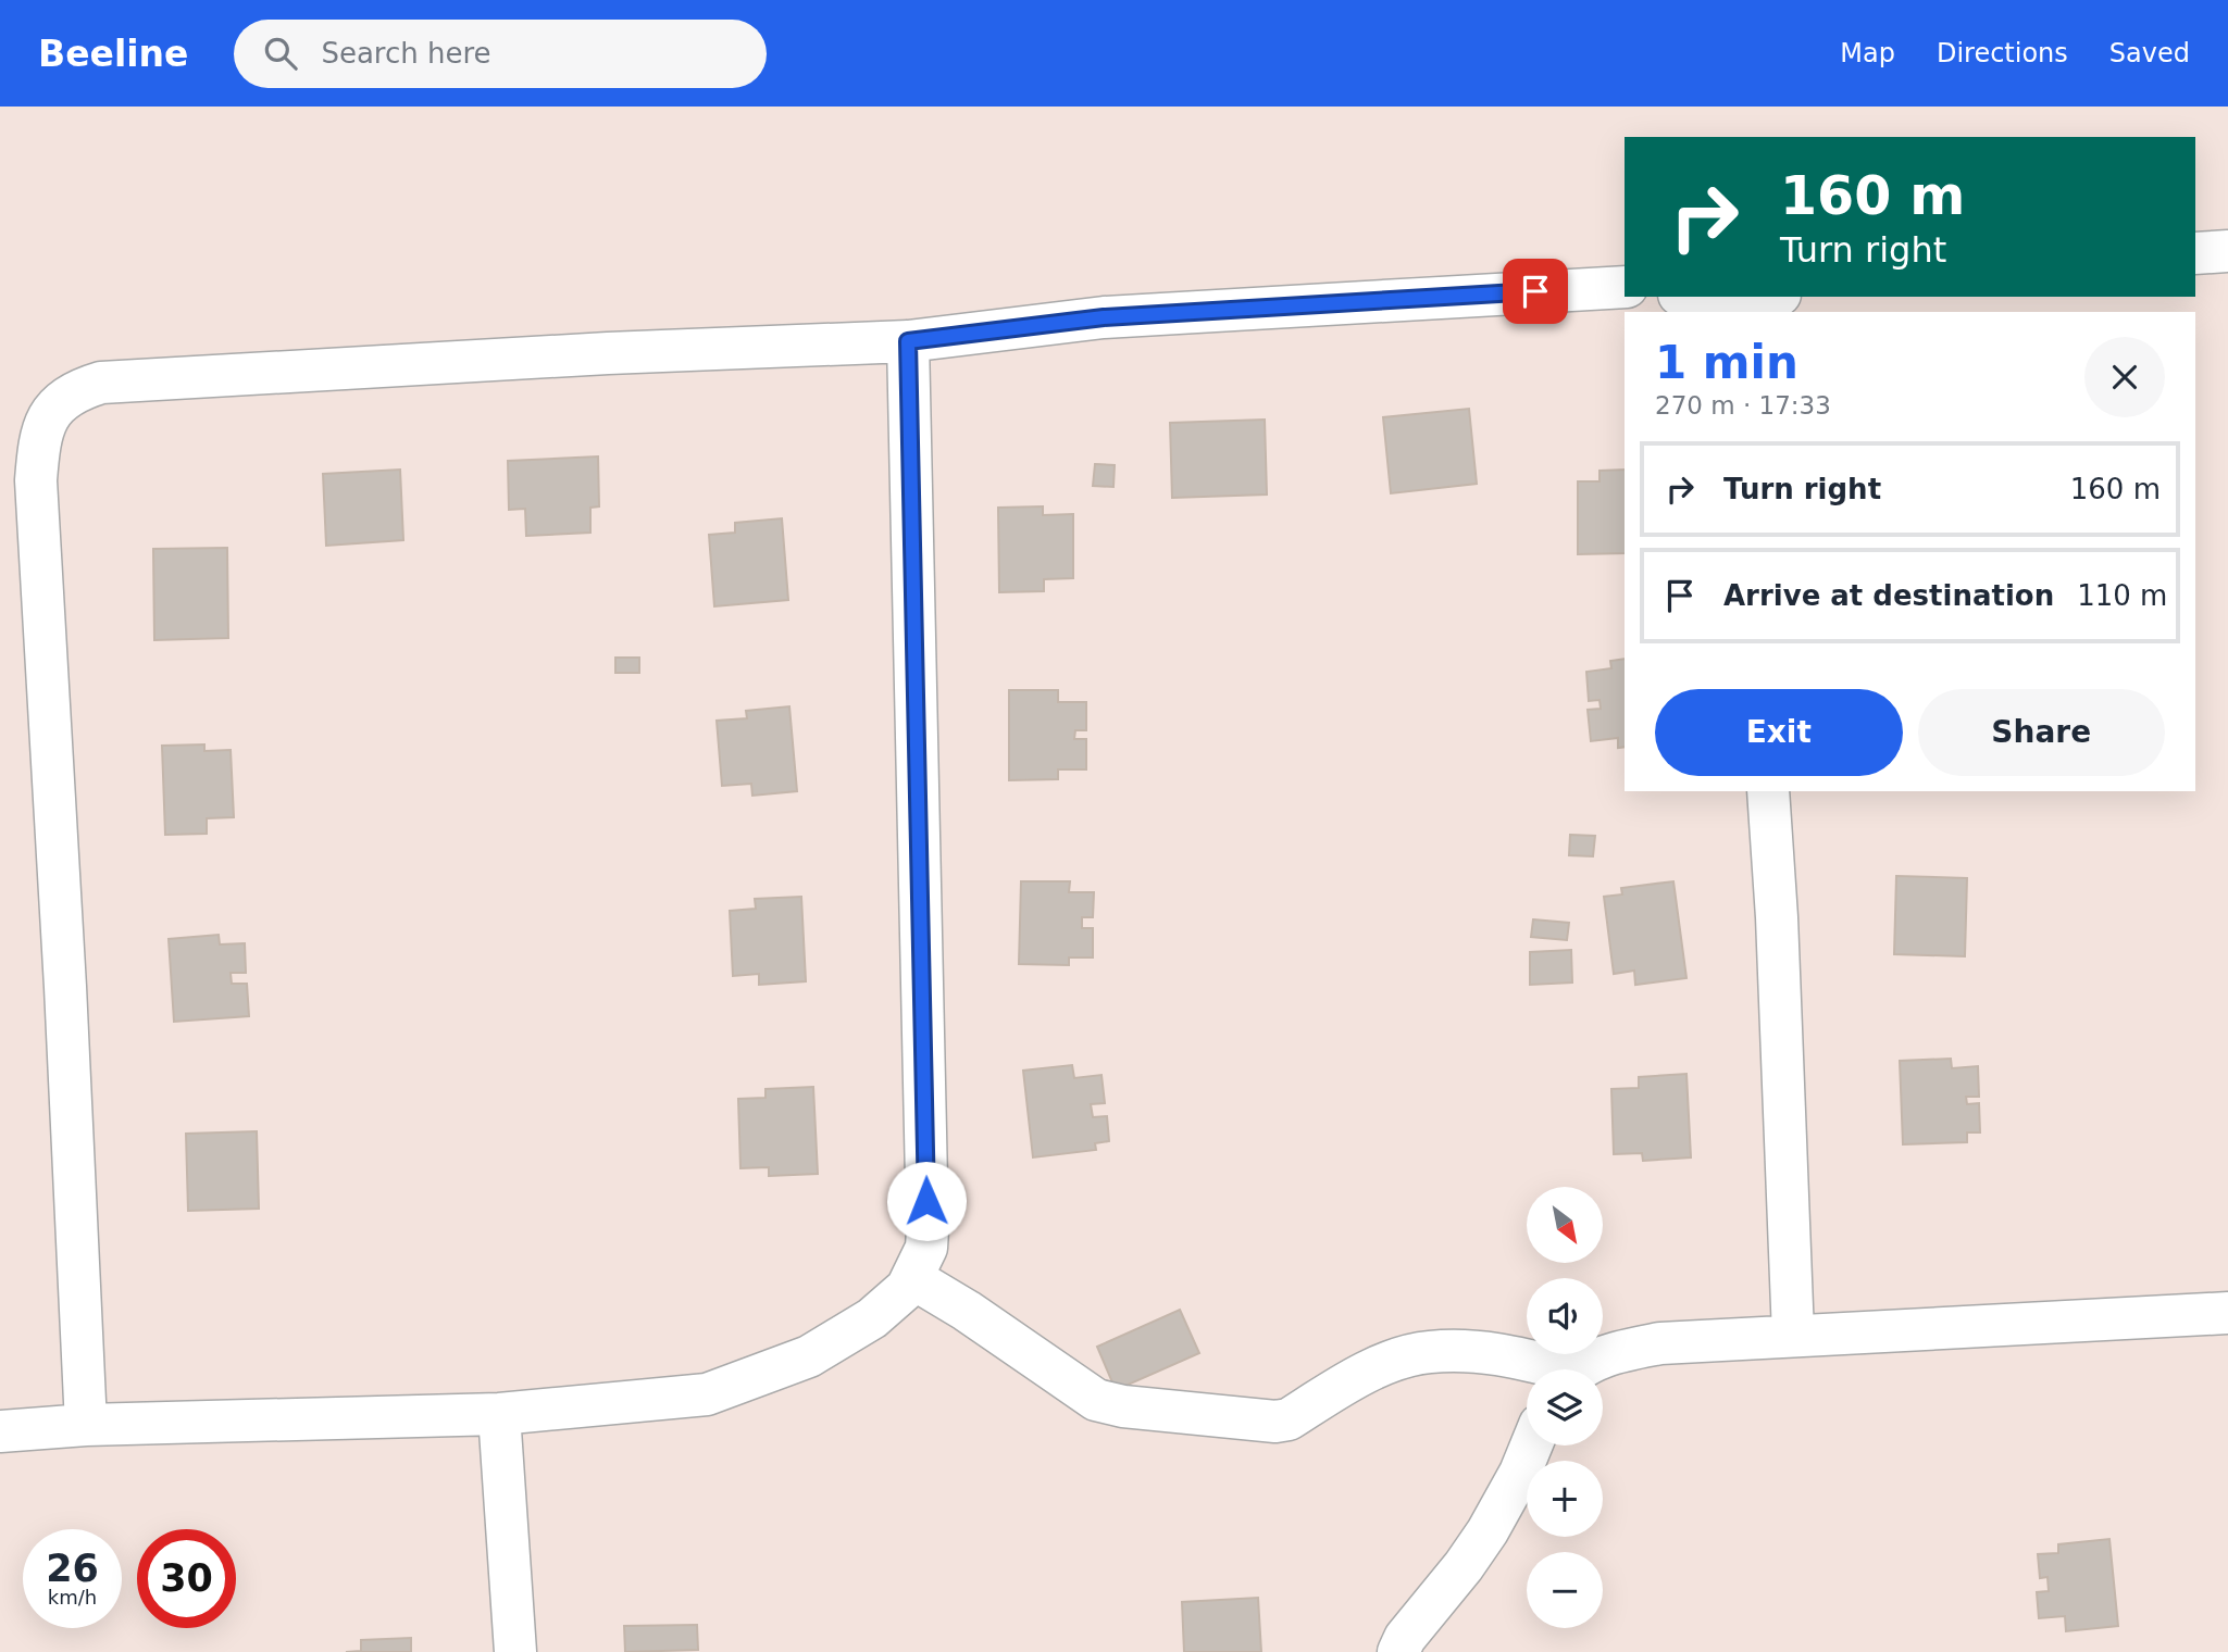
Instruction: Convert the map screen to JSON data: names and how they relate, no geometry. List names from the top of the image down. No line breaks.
{"north":"bottom right","page":{"header":"Beeline","search":"Search here","nav":["Map","Directions","Saved"],"turn":["160 m","Turn right"],"heading":["1 min","270 m · 17:33"],"list":[{"name":"Turn right","value":"160 m"},{"name":"Arrive at destination","value":"110 m"}],"buttons":["Exit","Share"],"map_buttons":["+","−"],"speed":"26 km/h","limit":"30"}}
